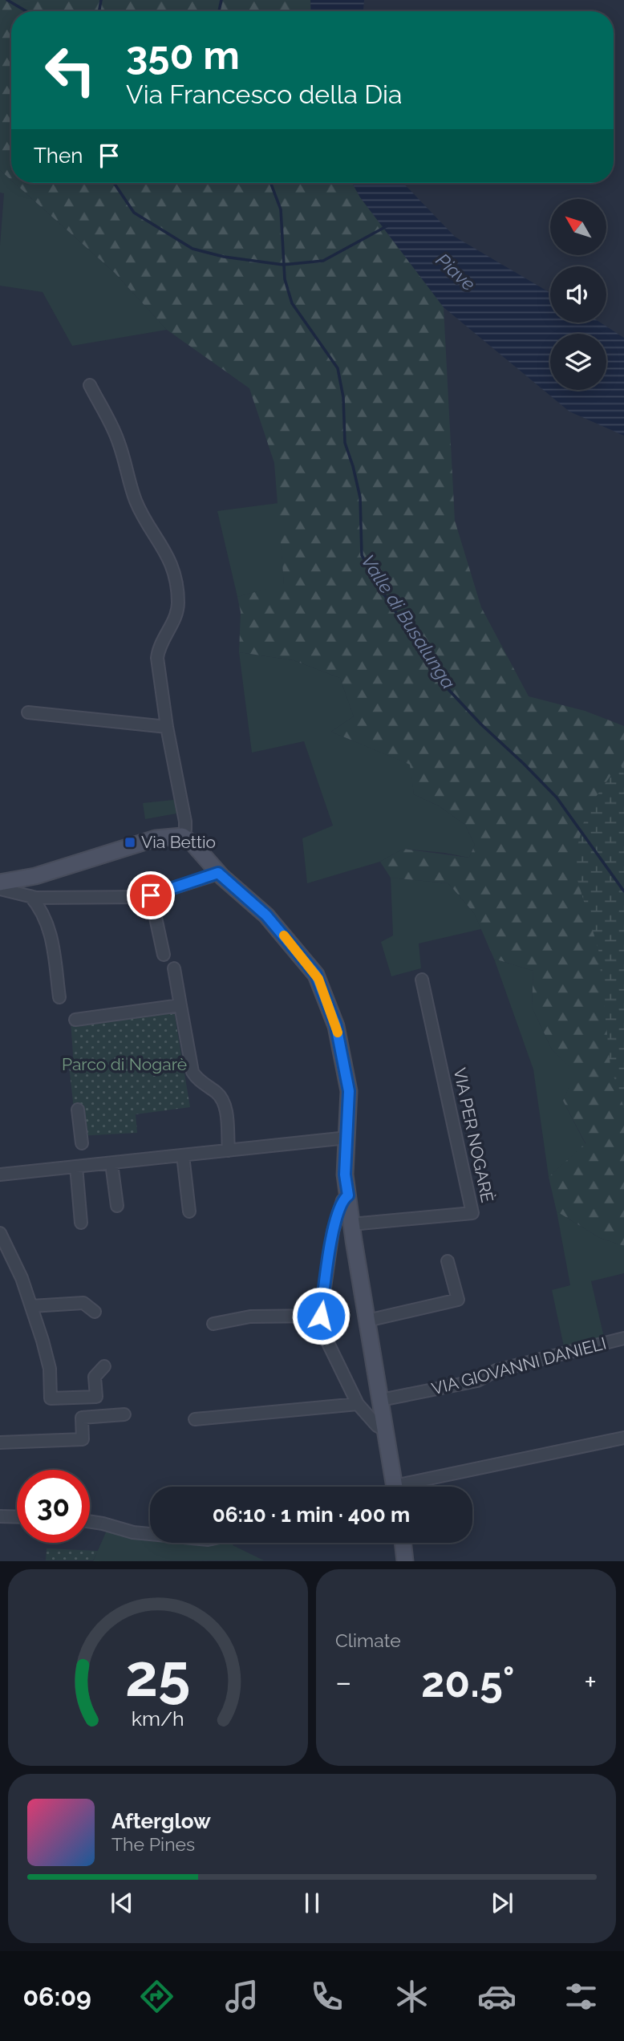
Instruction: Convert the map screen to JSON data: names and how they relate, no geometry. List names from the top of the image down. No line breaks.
{"streets":{"street":["VIA PER NOGARÈ","VIA GIOVANNI DANIELI"]},"water":["Piave","Valle di Busalunga"],"parks":["Parco di Nogarè"],"places":{"transit":["Via Bettio"]},"north":"top left","page":{"turn":["350 m","Via Francesco della Dia"],"then":"Then","limit":"30","trip":"06:10 · 1 min · 400 m","tile":"Climate","heat":["−","20.5°","+"],"song":["Afterglow","The Pines"],"tabs":"06:09","gauge":["25","km/h"]}}
